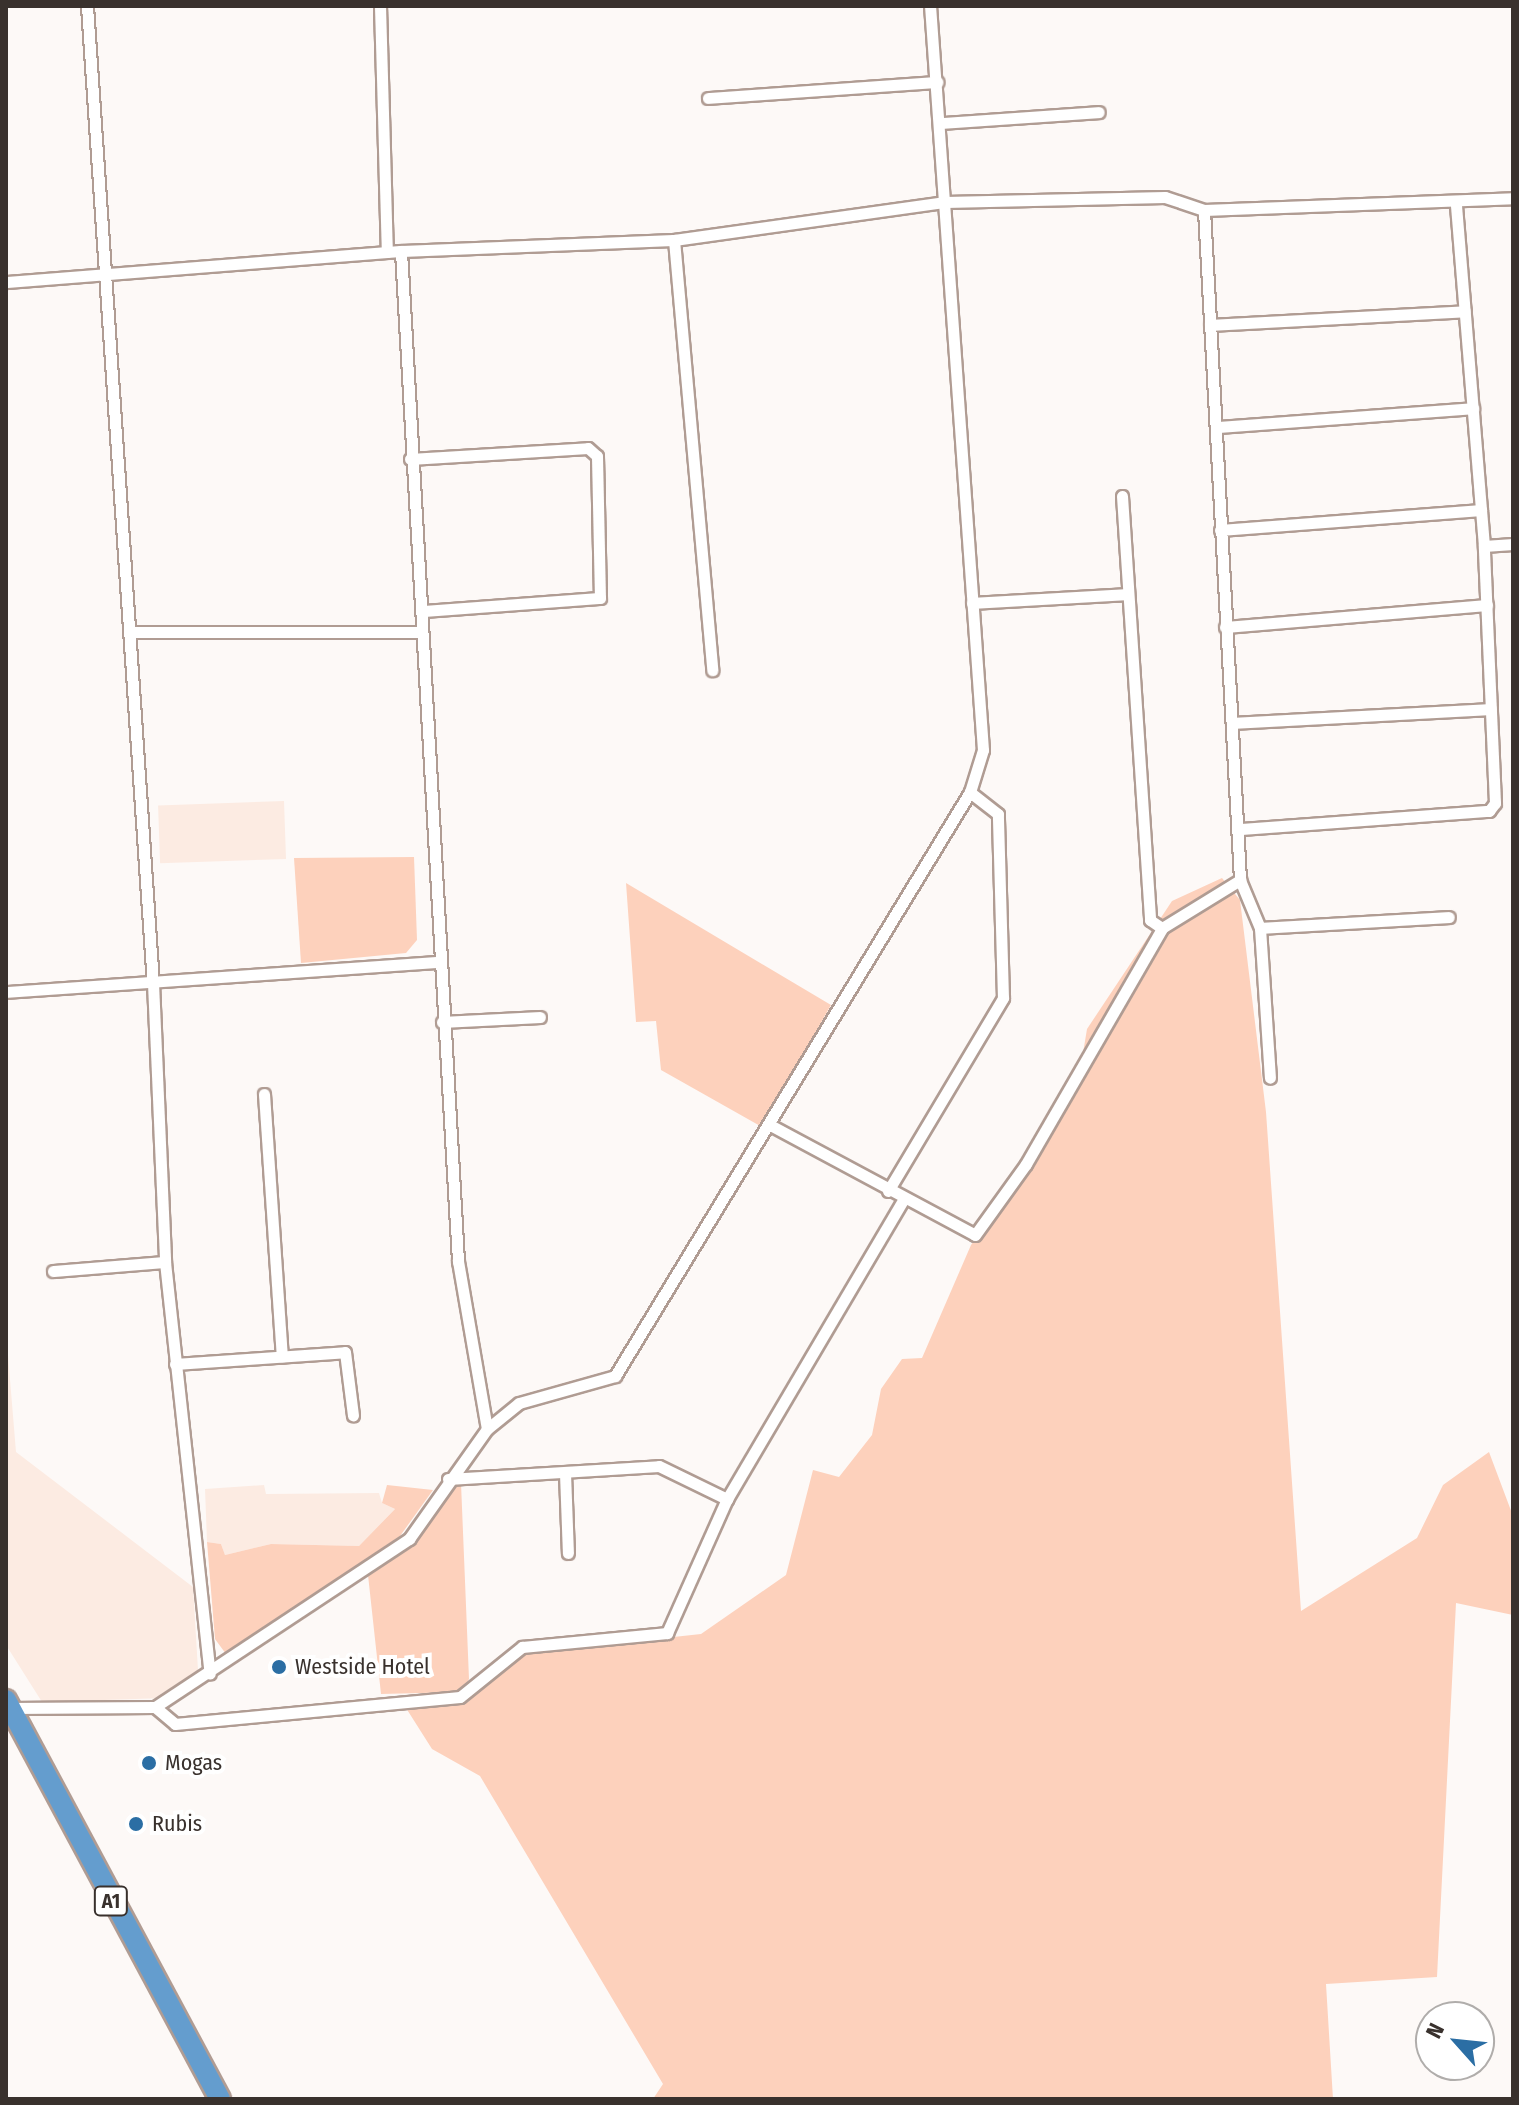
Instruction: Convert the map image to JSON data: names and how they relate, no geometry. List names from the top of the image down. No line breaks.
{"streets":{"highway":["A1"]},"places":["Westside Hotel","Mogas","Rubis"],"north":"top left"}
